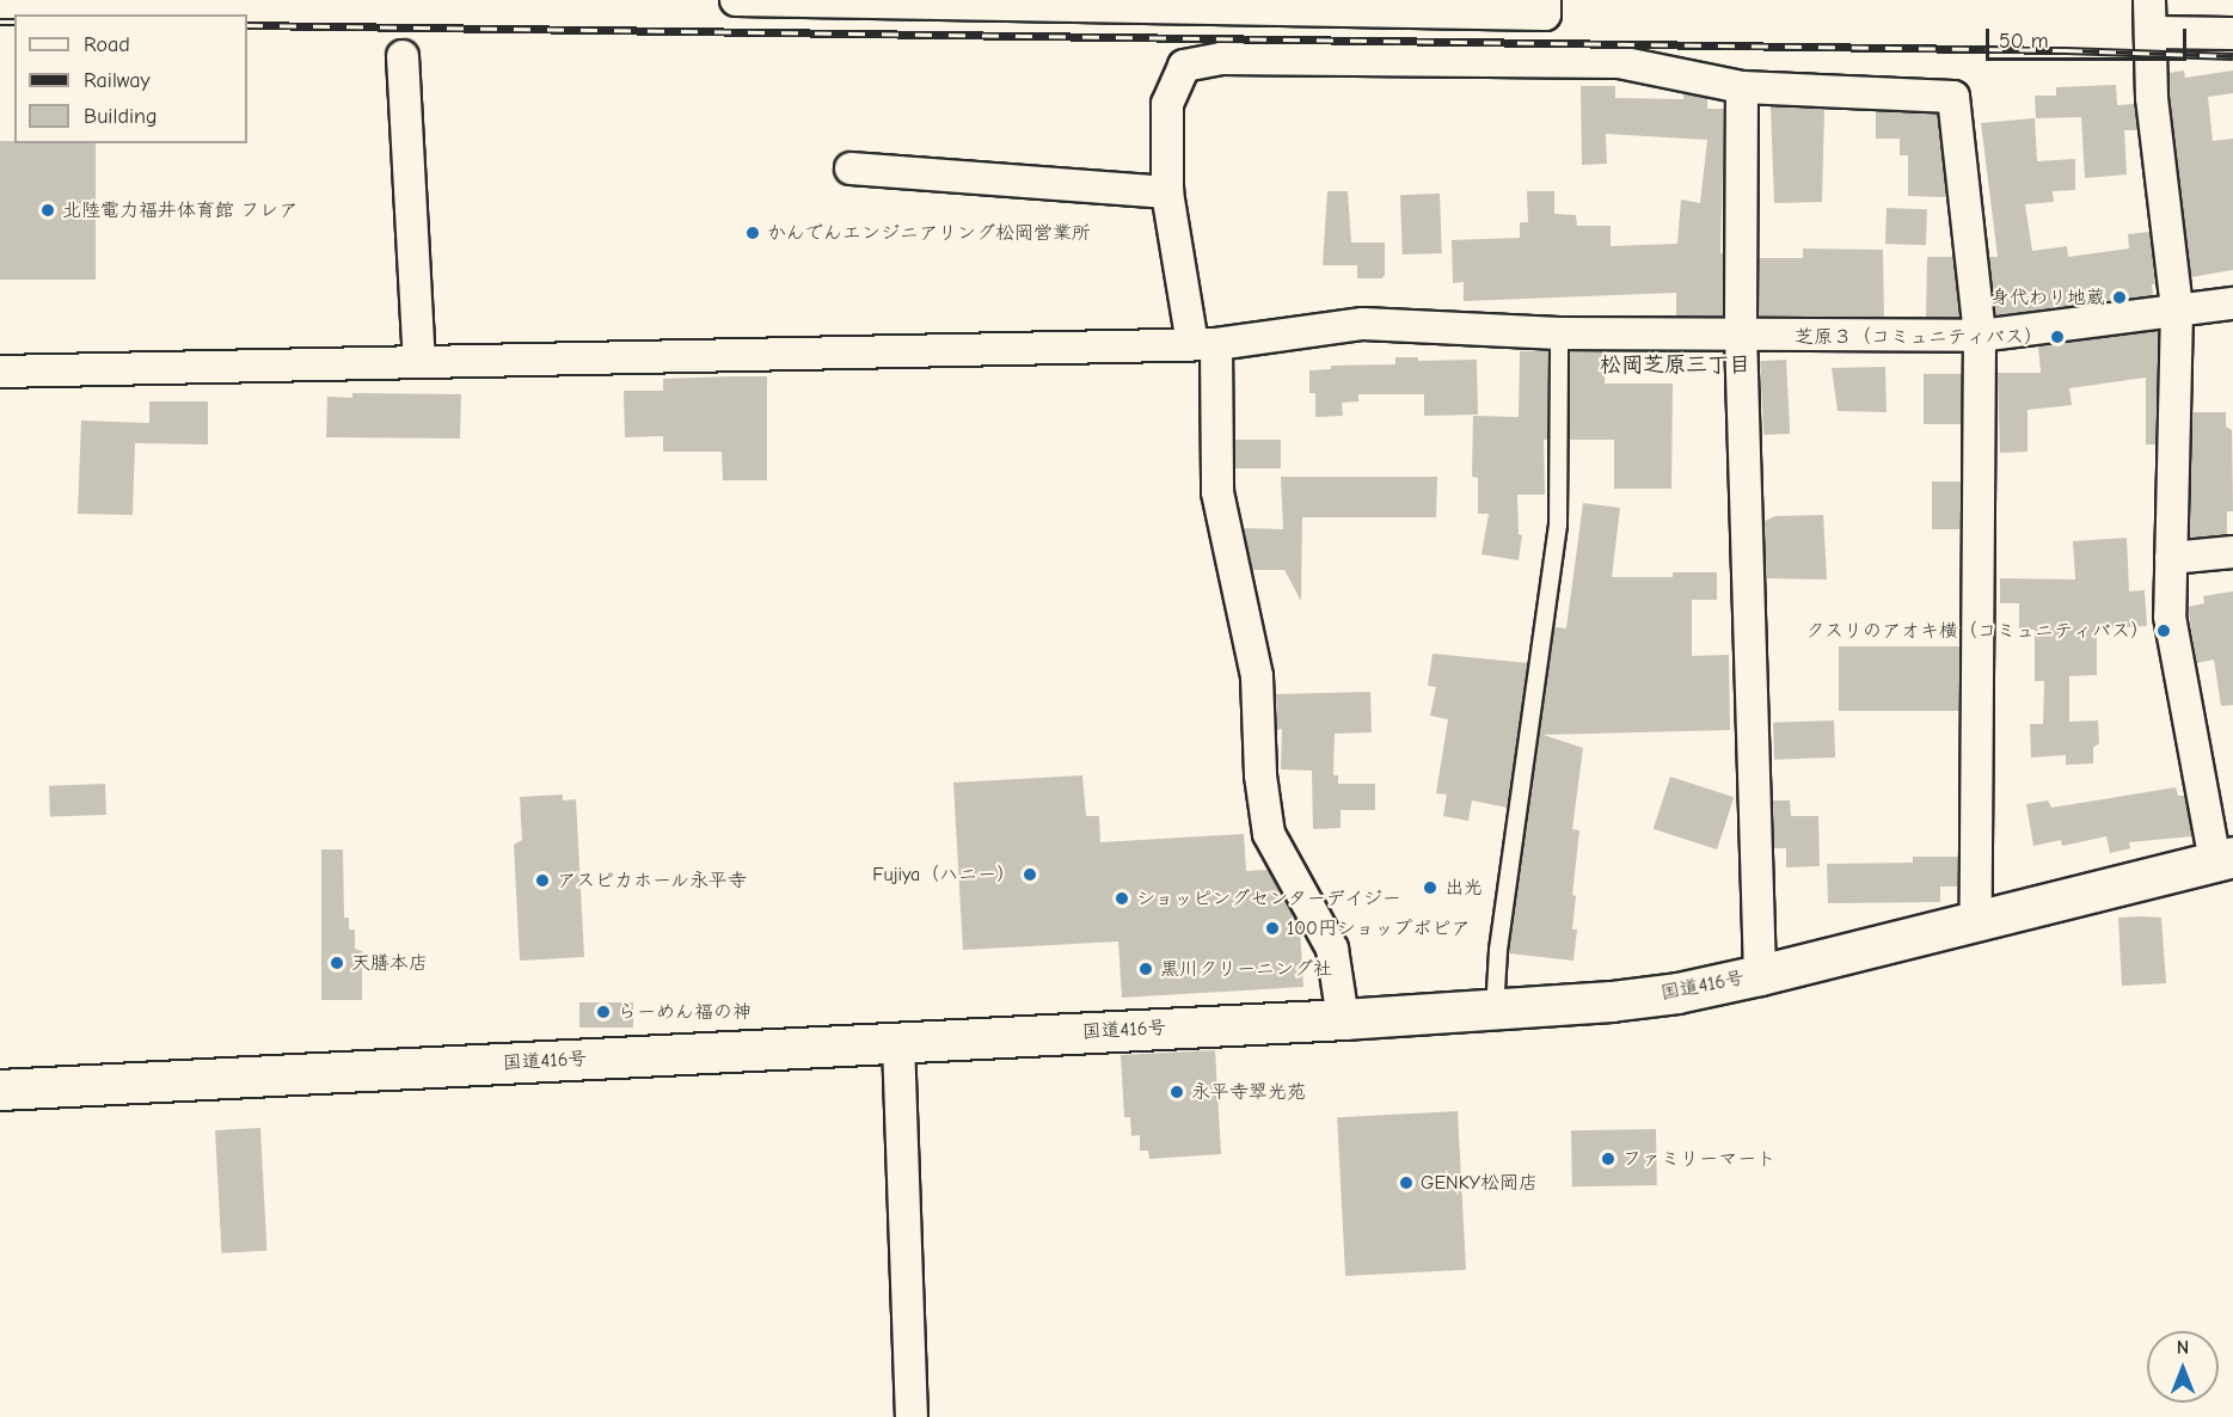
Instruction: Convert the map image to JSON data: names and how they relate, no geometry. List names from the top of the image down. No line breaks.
{"streets":{"highway":["国道416号"]},"districts":["松岡芝原三丁目"],"places":["北陸電力福井体育館 フレア","かんでんエンジニアリング松岡営業所","身代わり地蔵","芝原３（コミュニティバス）","クスリのアオキ横（コミュニティバス）","Fujiya（ハニー）","アスピカホール永平寺","出光","ショッピングセンターデイジー","100円ショップポピア","天膳本店","黒川クリーニング社","らーめん福の神","永平寺翠光苑","ファミリーマート","GENKY松岡店"],"legend":["Road","Railway","Building"],"scale_bar":"50 m","north":"top"}
